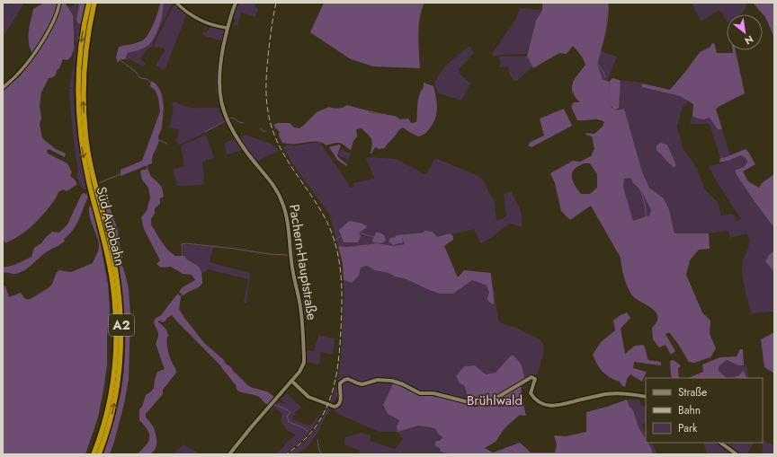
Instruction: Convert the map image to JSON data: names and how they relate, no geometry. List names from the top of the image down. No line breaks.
{"streets":{"highway":["Süd Autobahn","A2"],"main road":["Pachern-Hauptstraße"]},"parks":["Brühlwald"],"legend":["Straße","Bahn","Park"],"north":"bottom right"}
